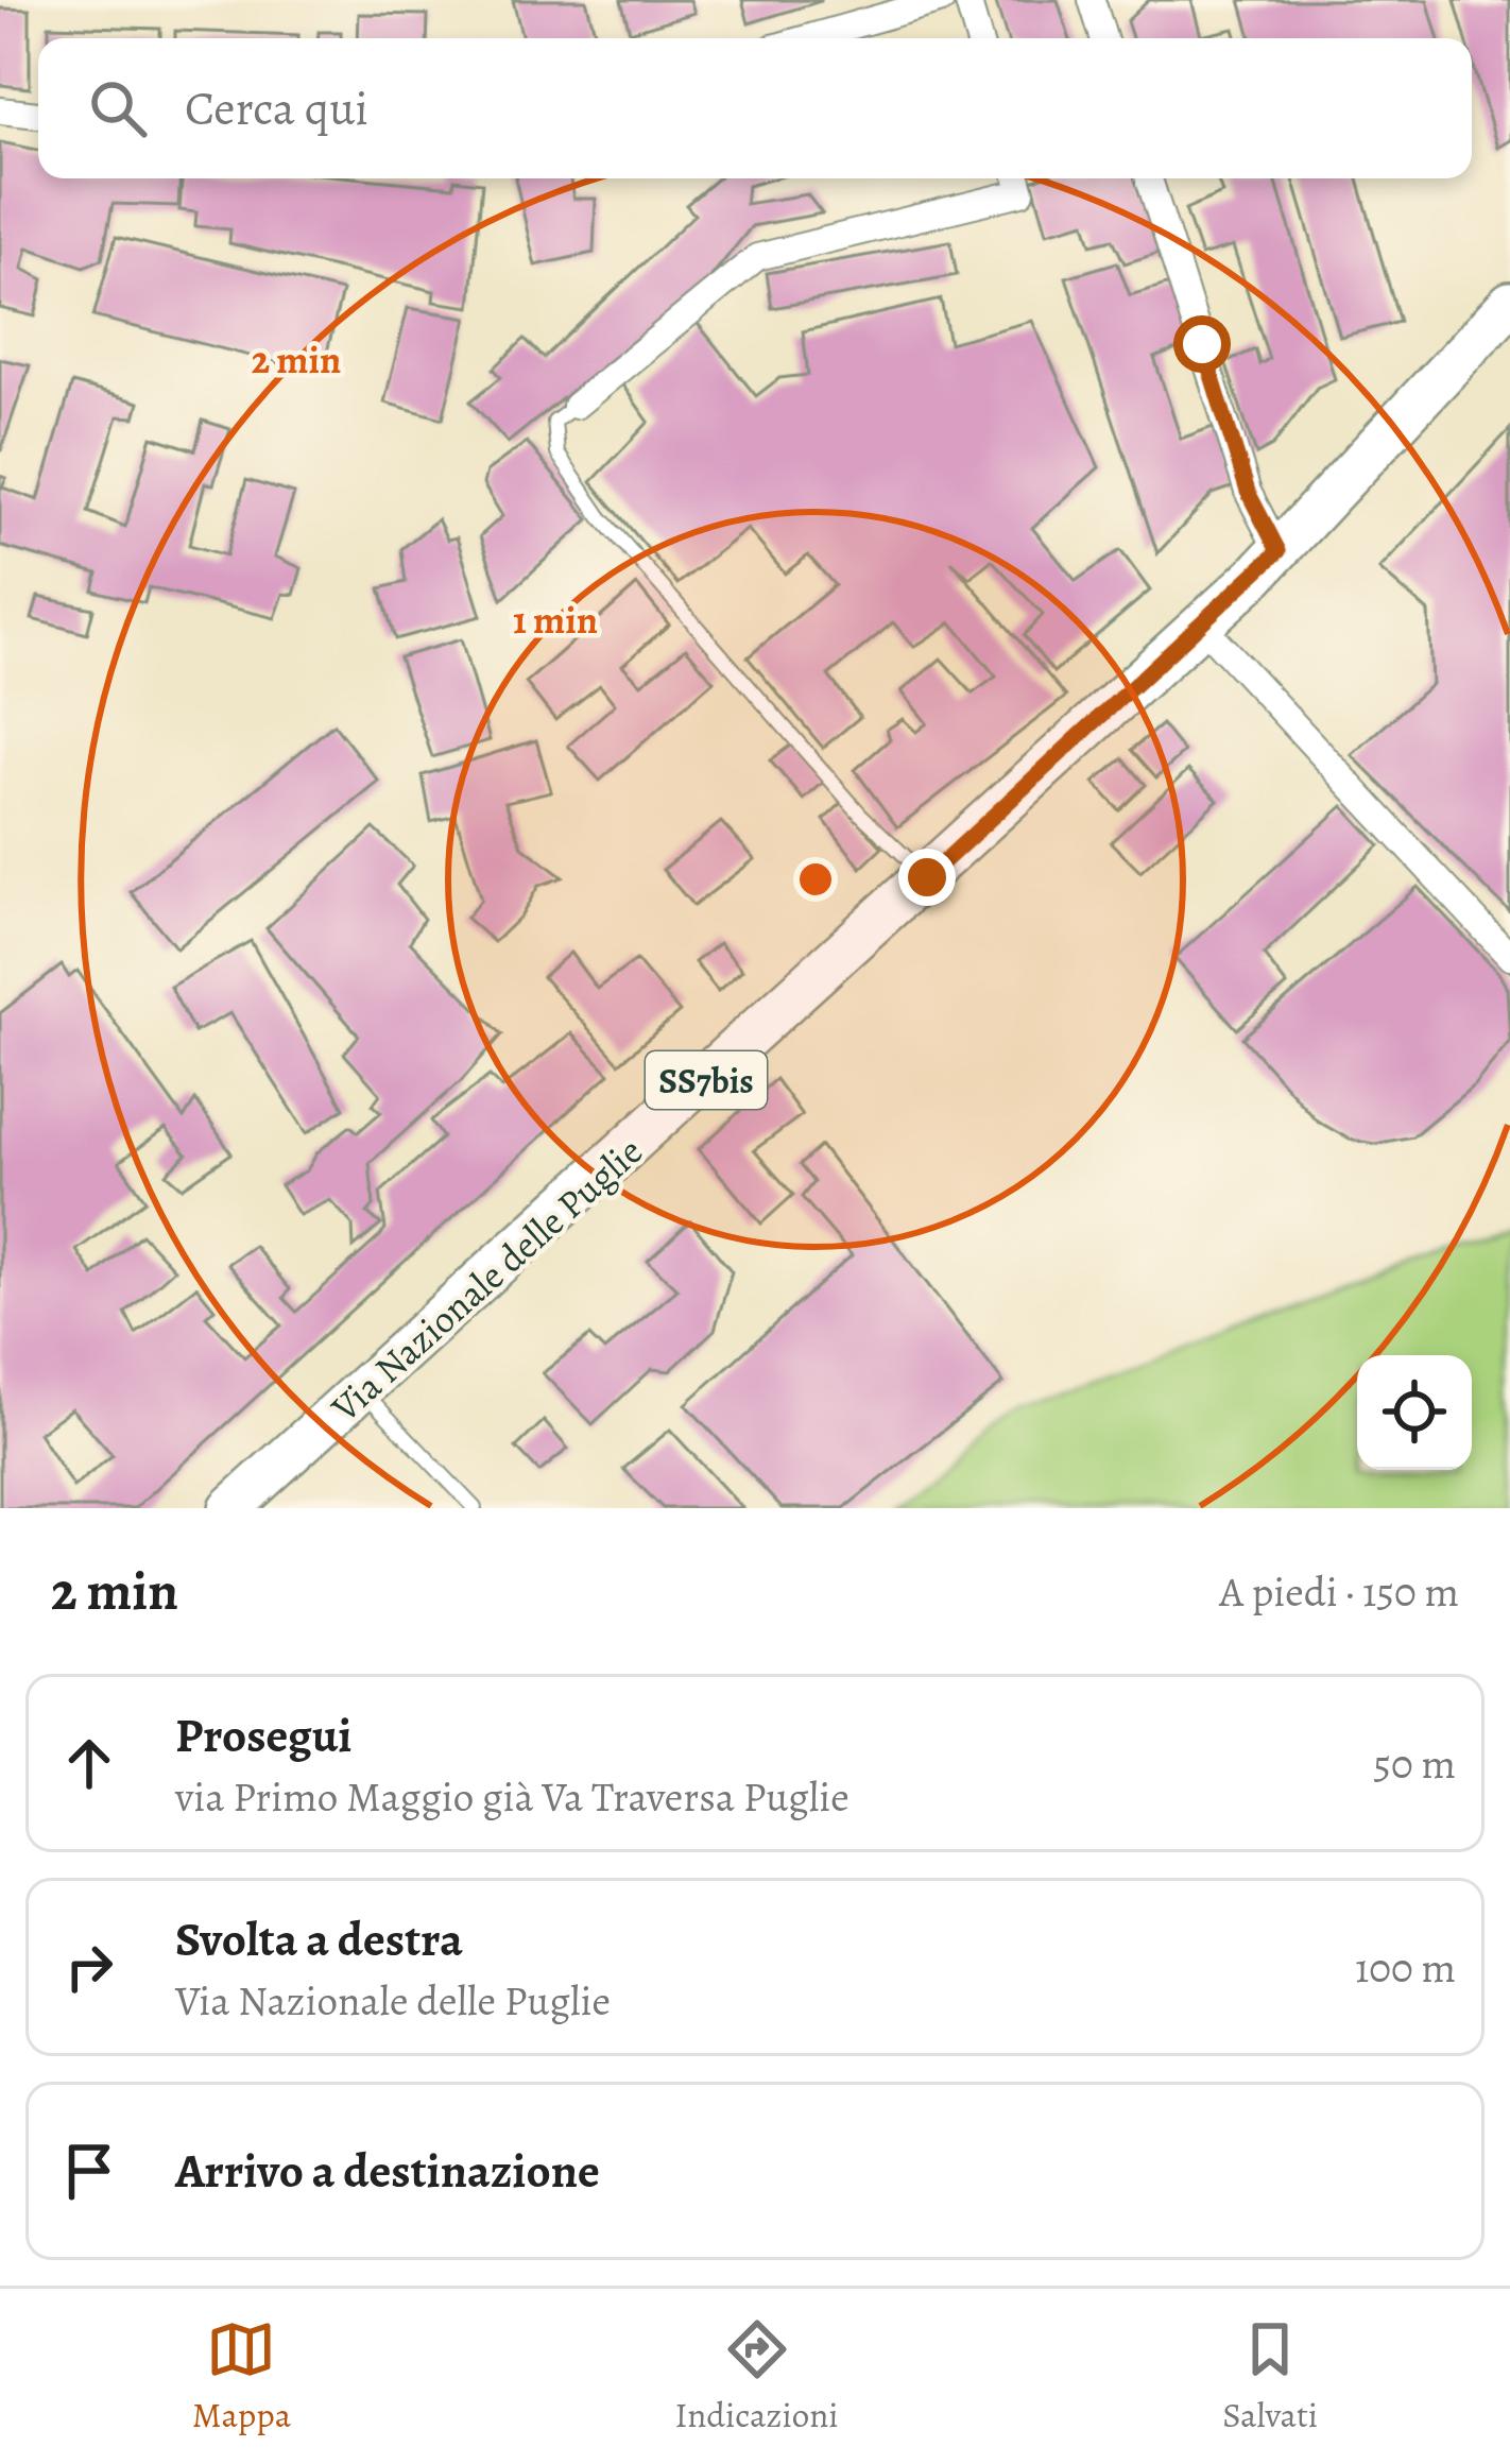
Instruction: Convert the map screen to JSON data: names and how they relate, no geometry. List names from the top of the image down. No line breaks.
{"streets":{"main road":["SS7bis","Via Nazionale delle Puglie"]},"page":{"search":"Cerca qui","heading":["2 min","A piedi · 150 m"],"list":[["Prosegui","via Primo Maggio già Va Traversa Puglie","50 m"],["Svolta a destra","Via Nazionale delle Puglie","100 m"],"Arrivo a destinazione"],"nav":["Mappa","Indicazioni","Salvati"]},"rings":["2 min","1 min"]}
